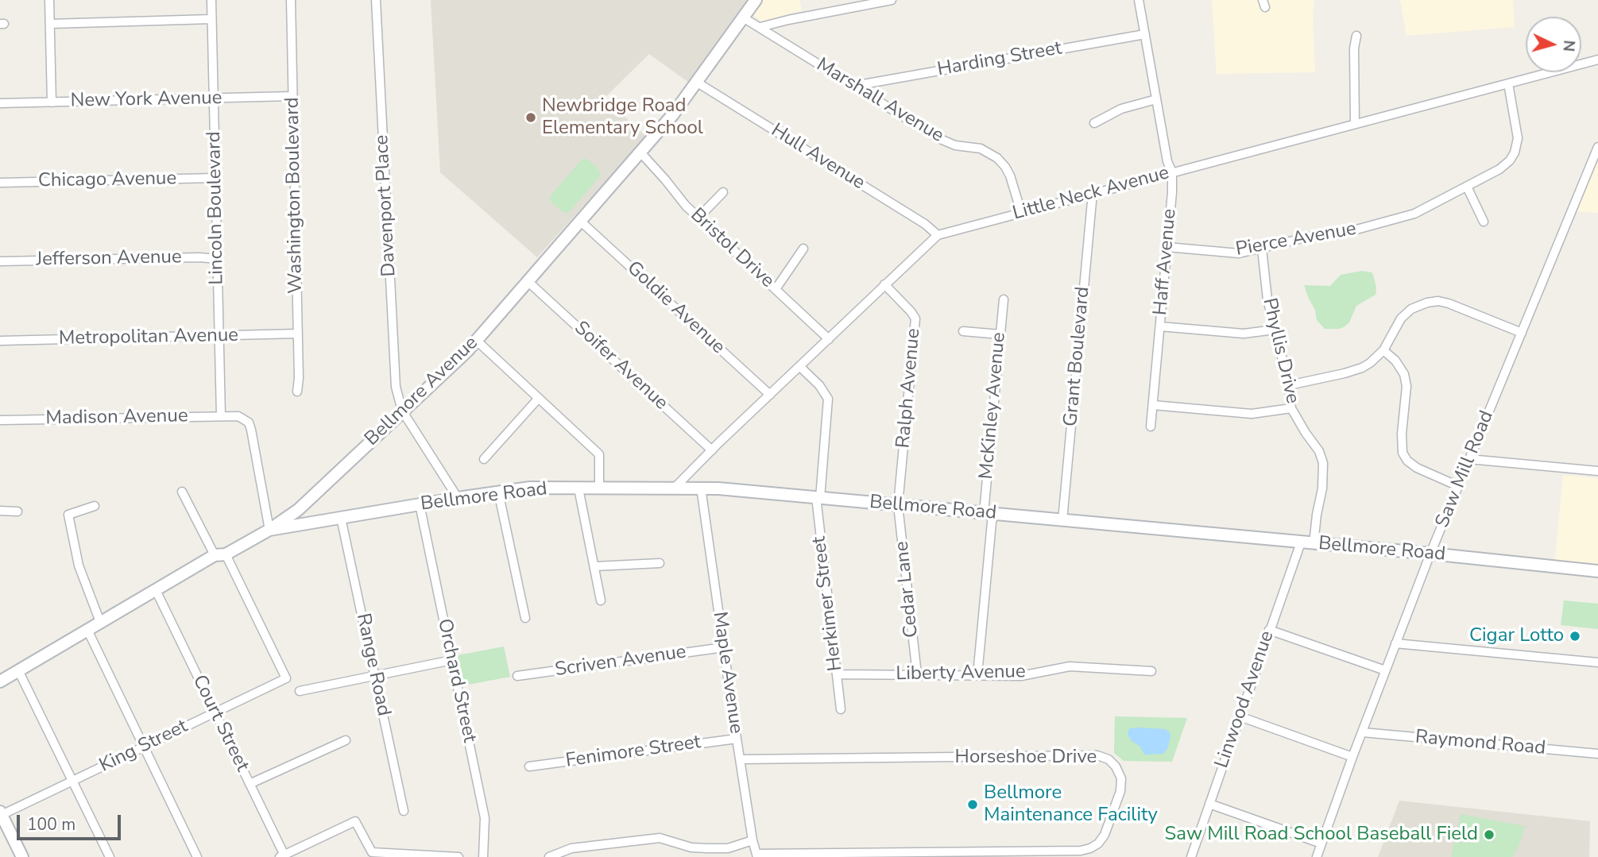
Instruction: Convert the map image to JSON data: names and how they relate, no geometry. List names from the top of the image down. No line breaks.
{"streets":{"main road":["Bellmore Avenue","Bellmore Road"],"street":["Harding Street","New York Avenue","Marshall Avenue","Hull Avenue","Chicago Avenue","Little Neck Avenue","Washington Boulevard","Davenport Place","Lincoln Boulevard","Pierce Avenue","Bristol Drive","Jefferson Avenue","Haff Avenue","Goldie Avenue","Metropolitan Avenue","Phyllis Drive","Grant Boulevard","Soifer Avenue","Ralph Avenue","McKinley Avenue","Madison Avenue","Saw Mill Road","Cedar Lane","Herkimer Street","Scriven Avenue","Range Road","Maple Avenue","Liberty Avenue","Orchard Street","Linwood Avenue","Court Street","Raymond Road","King Street","Fenimore Street","Horseshoe Drive"]},"crossings":[["Harding Street","Marshall Avenue"],["Harding Street","Haff Avenue"],["New York Avenue","Washington Boulevard"],["New York Avenue","Lincoln Boulevard"],["Marshall Avenue","Little Neck Avenue"],["Marshall Avenue","Bellmore Avenue"],["Hull Avenue","Little Neck Avenue"],["Hull Avenue","Bellmore Avenue"],["Chicago Avenue","Lincoln Boulevard"],["Little Neck Avenue","Pierce Avenue"],["Little Neck Avenue","Bristol Drive"],["Little Neck Avenue","Haff Avenue"],["Little Neck Avenue","Goldie Avenue"],["Little Neck Avenue","Grant Boulevard"],["Little Neck Avenue","Soifer Avenue"],["Little Neck Avenue","Ralph Avenue"],["Little Neck Avenue","Bellmore Road"],["Little Neck Avenue","Herkimer Street"],["Washington Boulevard","Metropolitan Avenue"],["Davenport Place","Bellmore Avenue"],["Davenport Place","Bellmore Road"],["Lincoln Boulevard","Jefferson Avenue"],["Lincoln Boulevard","Metropolitan Avenue"],["Lincoln Boulevard","Madison Avenue"],["Pierce Avenue","Haff Avenue"],["Pierce Avenue","Phyllis Drive"],["Bristol Drive","Bellmore Avenue"],["Goldie Avenue","Bellmore Avenue"],["Phyllis Drive","Bellmore Road"],["Grant Boulevard","Bellmore Road"],["Soifer Avenue","Bellmore Avenue"],["Ralph Avenue","Bellmore Road"],["Ralph Avenue","Cedar Lane"],["Bellmore Avenue","Madison Avenue"],["Bellmore Avenue","Bellmore Road"],["Bellmore Avenue","Court Street"],["Bellmore Avenue","King Street"],["McKinley Avenue","Bellmore Road"],["McKinley Avenue","Liberty Avenue"],["Madison Avenue","Bellmore Road"],["Saw Mill Road","Bellmore Road"],["Saw Mill Road","Raymond Road"],["Bellmore Road","Cedar Lane"],["Bellmore Road","Herkimer Street"],["Bellmore Road","Range Road"],["Bellmore Road","Maple Avenue"],["Bellmore Road","Orchard Street"],["Bellmore Road","Linwood Avenue"],["Cedar Lane","Liberty Avenue"],["Herkimer Street","Liberty Avenue"],["Scriven Avenue","Maple Avenue"],["Maple Avenue","Fenimore Street"],["Maple Avenue","Horseshoe Drive"],["Court Street","King Street"]],"places":["Newbridge Road Elementary School","Cigar Lotto","Bellmore Maintenance Facility","Saw Mill Road School Baseball Field"],"scale_bar":"100 m","north":"right"}
